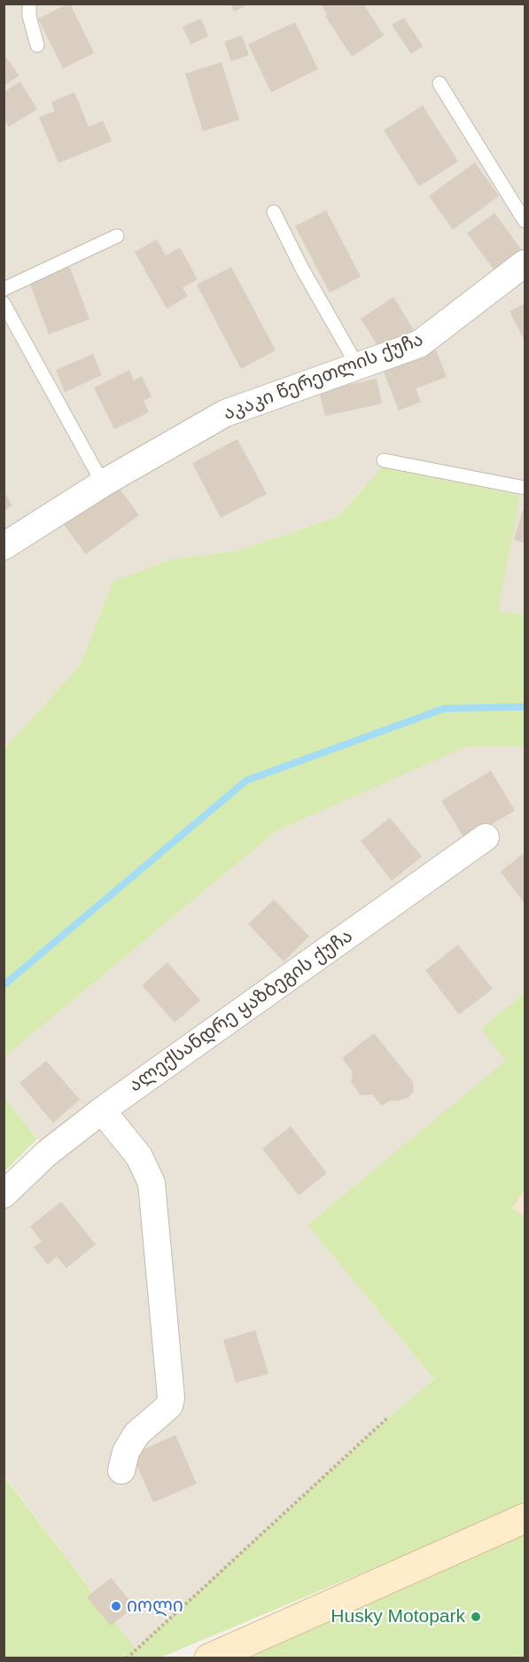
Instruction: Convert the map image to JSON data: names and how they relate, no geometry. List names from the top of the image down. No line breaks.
{"streets":{"street":["აკაკი წერეთლის ქუჩა","ალექსანდრე ყაზბეგის ქუჩა"]},"places":["იოლი","Husky Motopark"]}
